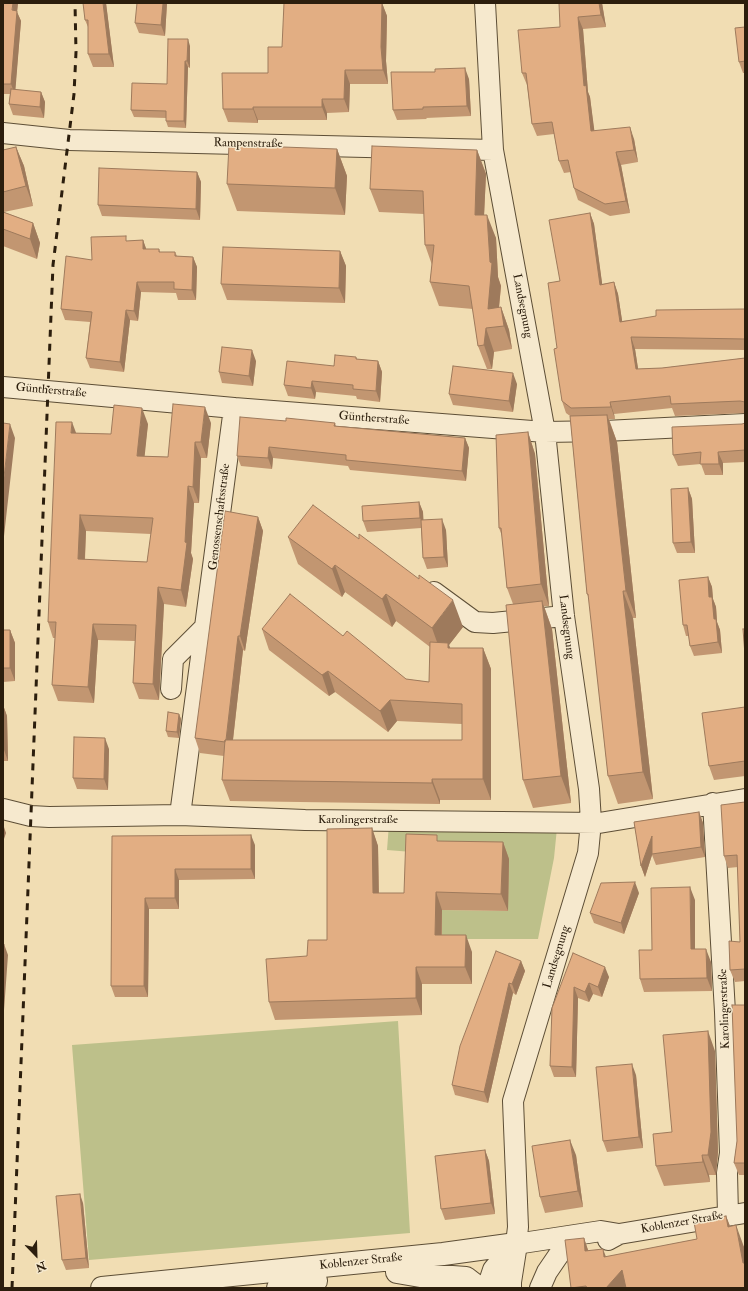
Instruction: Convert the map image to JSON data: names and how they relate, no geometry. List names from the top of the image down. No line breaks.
{"streets":{"street":["Rampenstraße","Landsegnung","Güntherstraße","Genossenschaftsstraße","Karolingerstraße","Koblenzer Straße"]},"crossings":[["Rampenstraße","Landsegnung"],["Landsegnung","Güntherstraße"],["Landsegnung","Karolingerstraße"],["Landsegnung","Koblenzer Straße"],["Güntherstraße","Genossenschaftsstraße"],["Genossenschaftsstraße","Karolingerstraße"],["Karolingerstraße","Koblenzer Straße"]],"north":"bottom right"}
